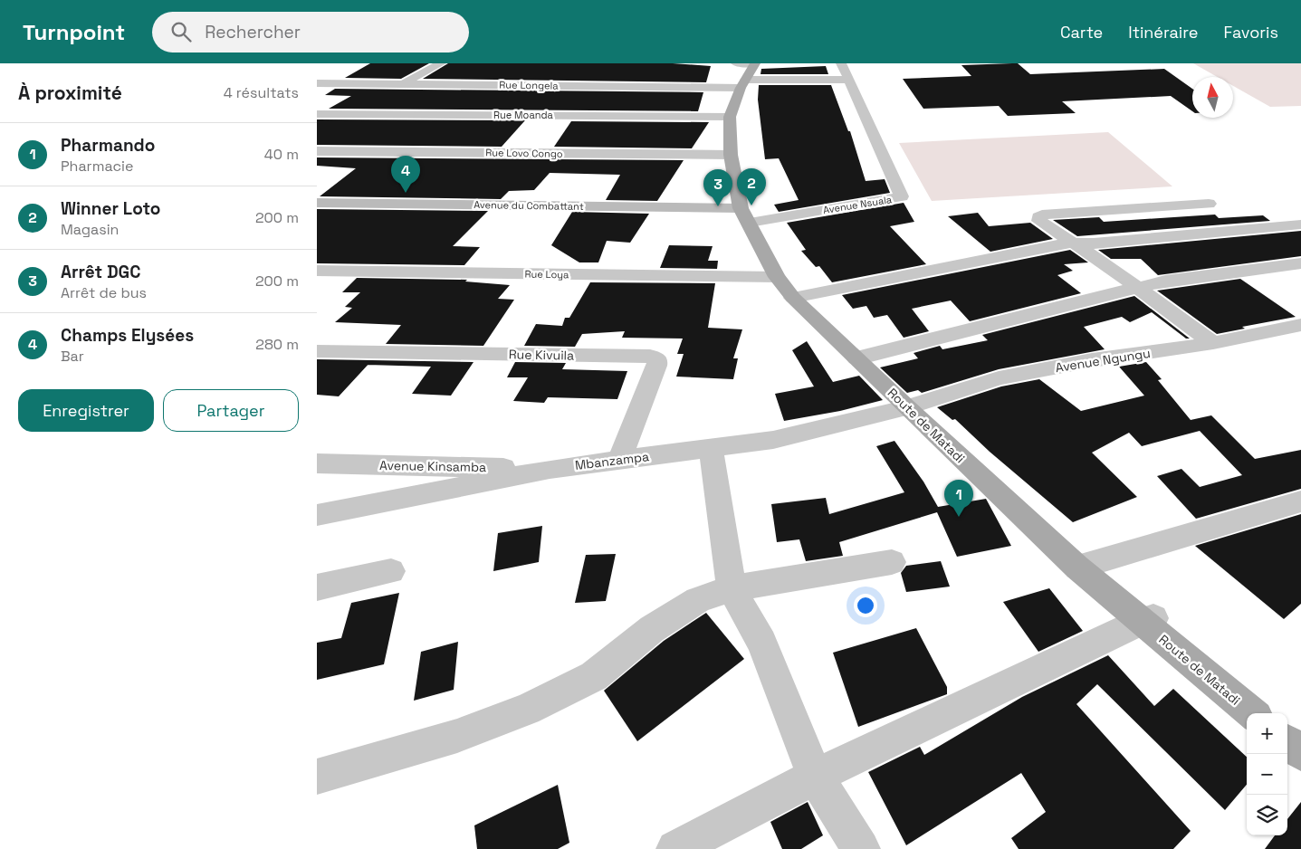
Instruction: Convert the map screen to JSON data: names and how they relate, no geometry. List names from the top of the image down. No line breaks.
{"streets":{"main road":["Route de Matadi"],"street":["Rue Longela","Rue Moanda","Rue Lovo Congo","Avenue Nsuala","Avenue du Combattant","Rue Loya","Rue Kivuila","Avenue Ngungu","Mbanzampa","Avenue Kinsamba"]},"crossings":[["Rue Longela","Avenue Nsuala"],["Rue Longela","Route de Matadi"],["Rue Moanda","Route de Matadi"],["Rue Lovo Congo","Route de Matadi"],["Avenue Nsuala","Avenue du Combattant"],["Avenue Nsuala","Route de Matadi"],["Avenue du Combattant","Route de Matadi"],["Rue Loya","Route de Matadi"],["Rue Kivuila","Mbanzampa"],["Avenue Ngungu","Route de Matadi"],["Avenue Ngungu","Mbanzampa"],["Route de Matadi","Mbanzampa"],["Mbanzampa","Avenue Kinsamba"]],"north":"top","page":{"header":"Turnpoint","search":"Rechercher","nav":["Carte","Itinéraire","Favoris"],"heading":["À proximité","4 résultats"],"list":[{"mark":"1","name":"Pharmando","note":"Pharmacie","value":"40 m"},{"mark":"2","name":"Winner Loto","note":"Magasin","value":"200 m"},{"mark":"3","name":"Arrêt DGC","note":"Arrêt de bus","value":"200 m"},{"mark":"4","name":"Champs Elysées","note":"Bar","value":"280 m"}],"pins":["4","2","3","1"],"buttons":["Enregistrer","Partager"],"map_buttons":["+","−"]}}
